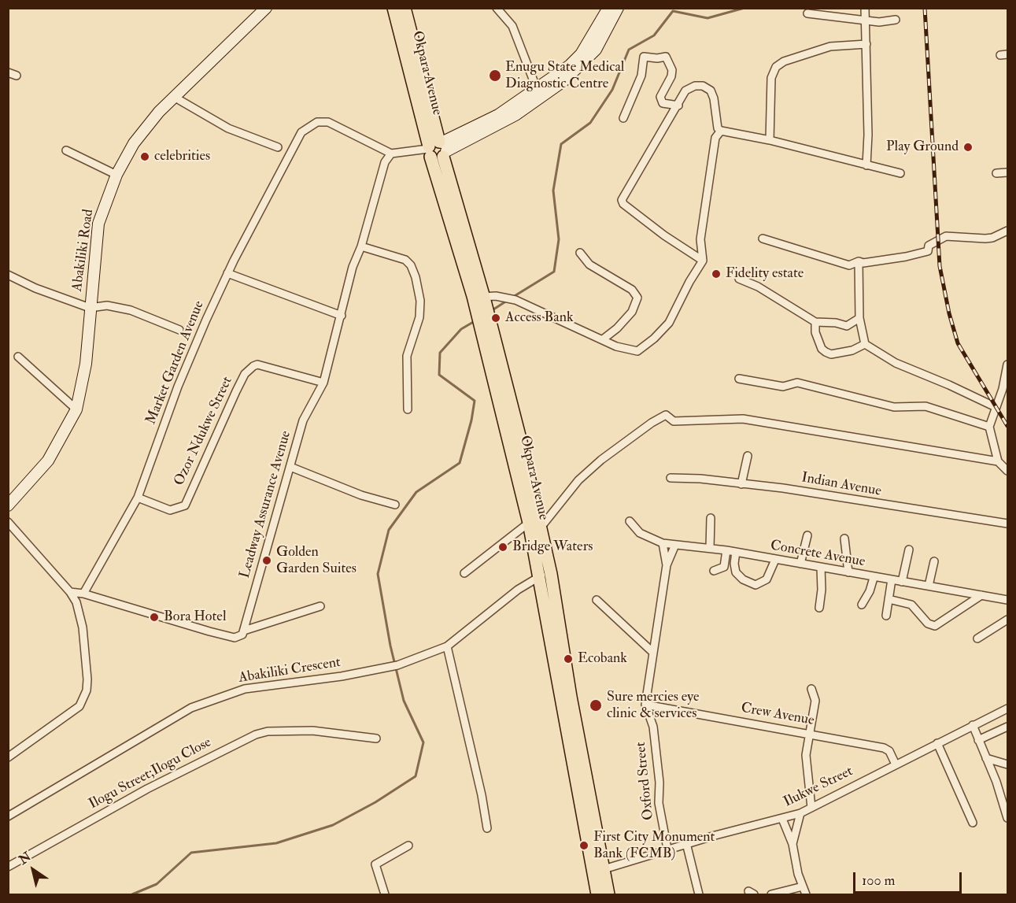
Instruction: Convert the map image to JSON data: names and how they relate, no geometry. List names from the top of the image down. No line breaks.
{"streets":{"main road":["Okpara Avenue","Abakiliki Road"],"street":["Market Garden Avenue","Ozor Ndukwe Street","Indian Avenue","Leadway Assurance Avenue","Concrete Avenue","Abakiliki Crescent","Crew Avenue","Ilogu Street;Ilogu Close","Oxford Street","Ilukwe Street"]},"crossings":[["Okpara Avenue","Abakiliki Crescent"],["Okpara Avenue","Ilukwe Street"],["Market Garden Avenue","Ozor Ndukwe Street"],["Market Garden Avenue","Leadway Assurance Avenue"],["Ozor Ndukwe Street","Leadway Assurance Avenue"],["Concrete Avenue","Oxford Street"],["Crew Avenue","Oxford Street"],["Crew Avenue","Ilukwe Street"],["Oxford Street","Ilukwe Street"]],"places":["Enugu State Medical Diagnostic Centre","Play Ground","celebrities","Fidelity estate","Access Bank","Bridge Waters","Golden Garden Suites","Bora Hotel","Ecobank","Sure mercies eye clinic & services","First City Monument Bank (FCMB)"],"scale_bar":"100 m","north":"top left"}
